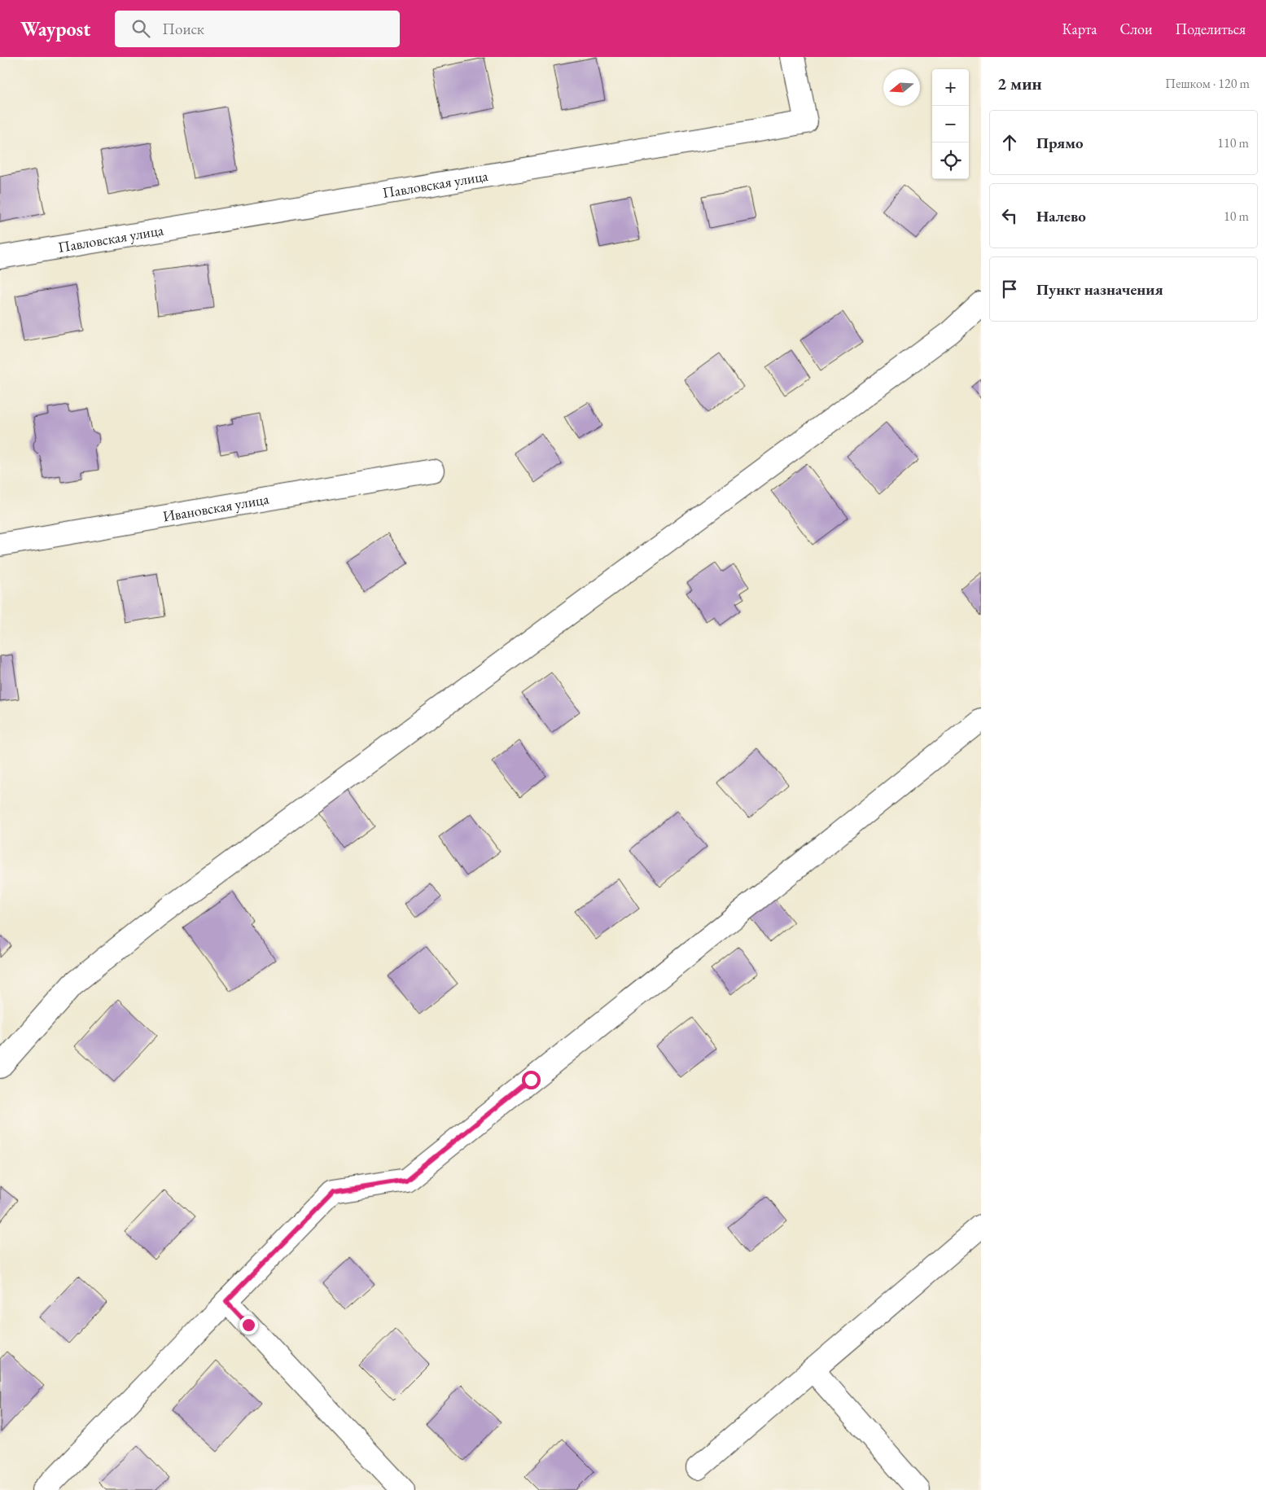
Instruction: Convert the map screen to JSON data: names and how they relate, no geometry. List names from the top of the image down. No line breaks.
{"streets":{"street":["Павловская улица","Ивановская улица"]},"north":"left","page":{"header":"Waypost","search":"Поиск","nav":["Карта","Слои","Поделиться"],"heading":["2 мин","Пешком · 120 m"],"map_buttons":["+","−"],"list":[["Прямо","110 m"],["Налево","10 m"],"Пункт назначения"]}}
